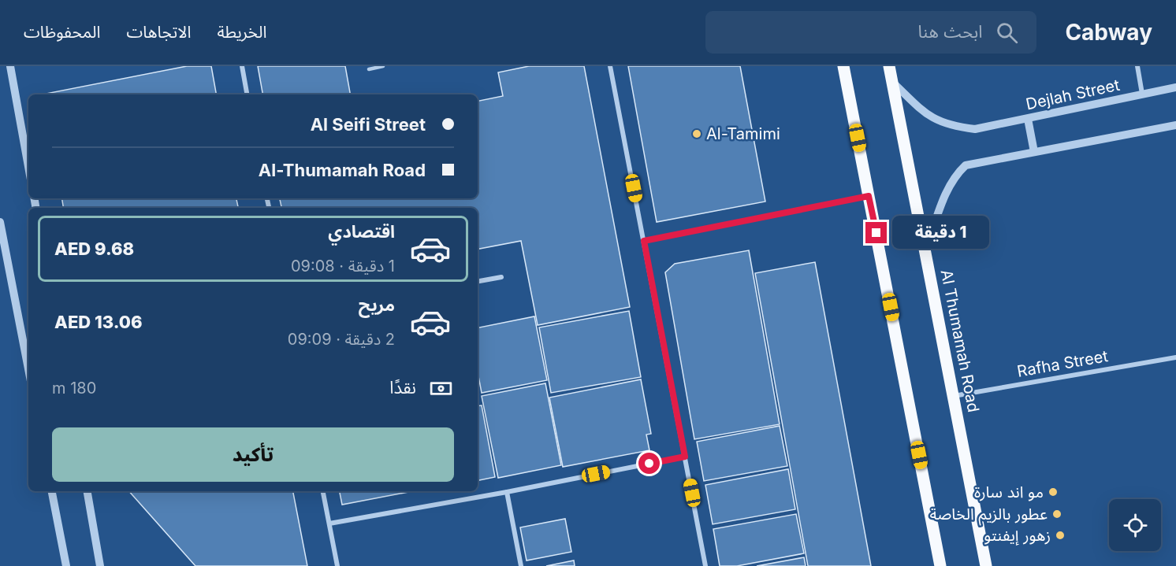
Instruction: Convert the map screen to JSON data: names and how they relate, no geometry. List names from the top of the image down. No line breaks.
{"streets":{"main road":["Al Thumamah Road"],"street":["Dejlah Street","Rafha Street"]},"crossings":[["Dejlah Street","Al Thumamah Road"],["Al Thumamah Road","Rafha Street"]],"places":["Al-Tamimi","مو اند سارة","عطور بالزيم الخاصة","زهور إيفنتو"],"page":{"header":"Cabway","search":"ابحث هنا","nav":["الخريطة","الاتجاهات","المحفوظات"],"banner":["Al Seifi Street","Al-Thumamah Road"],"bubble":"1 دقيقة","list":[{"name":"اقتصادي","note":"1 دقيقة · 09:08","value":"AED 9.68"},{"name":"مريح","note":"2 دقيقة · 09:09","value":"AED 13.06"}],"pay":["نقدًا","180 m"],"buttons":"تأكيد"}}
